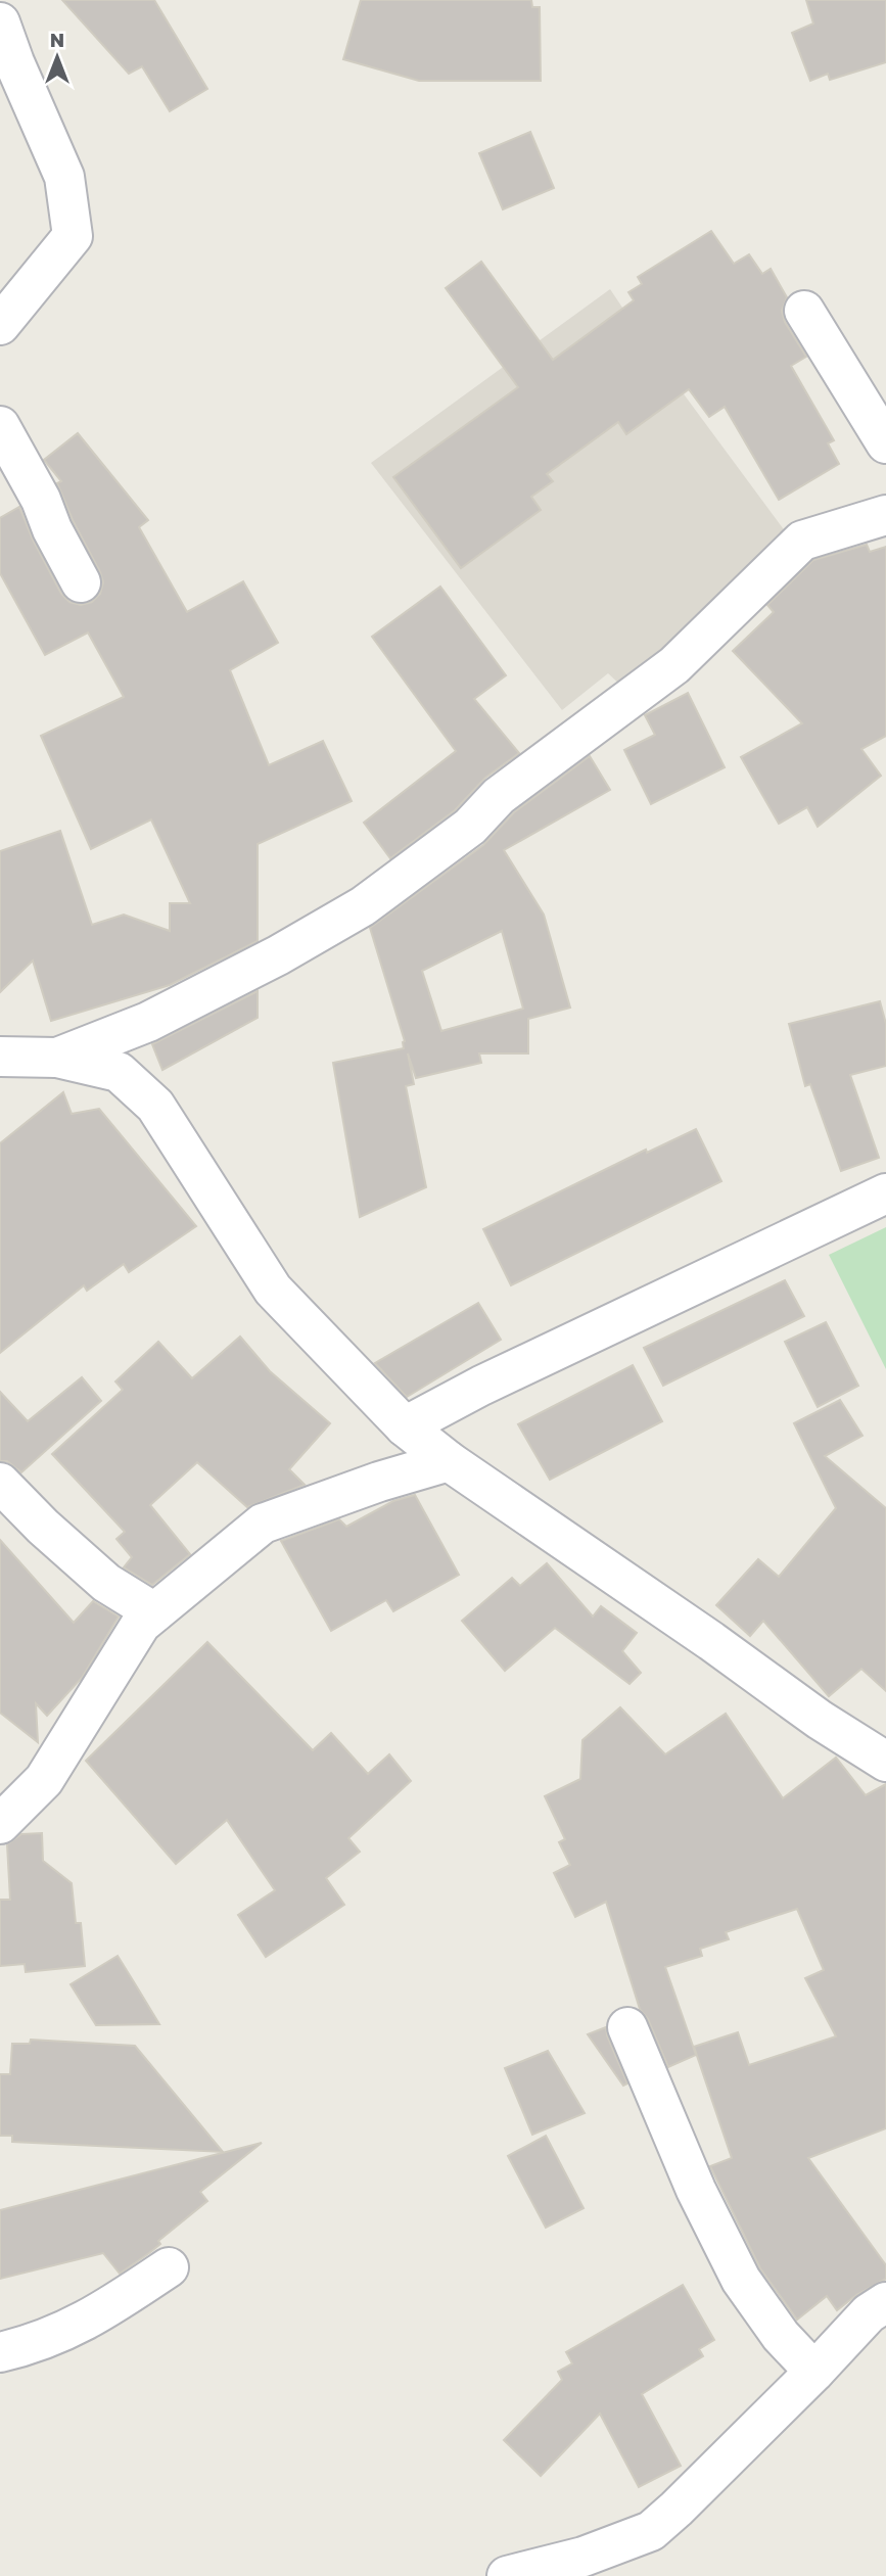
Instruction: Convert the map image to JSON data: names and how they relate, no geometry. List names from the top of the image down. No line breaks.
{"north":"top"}
